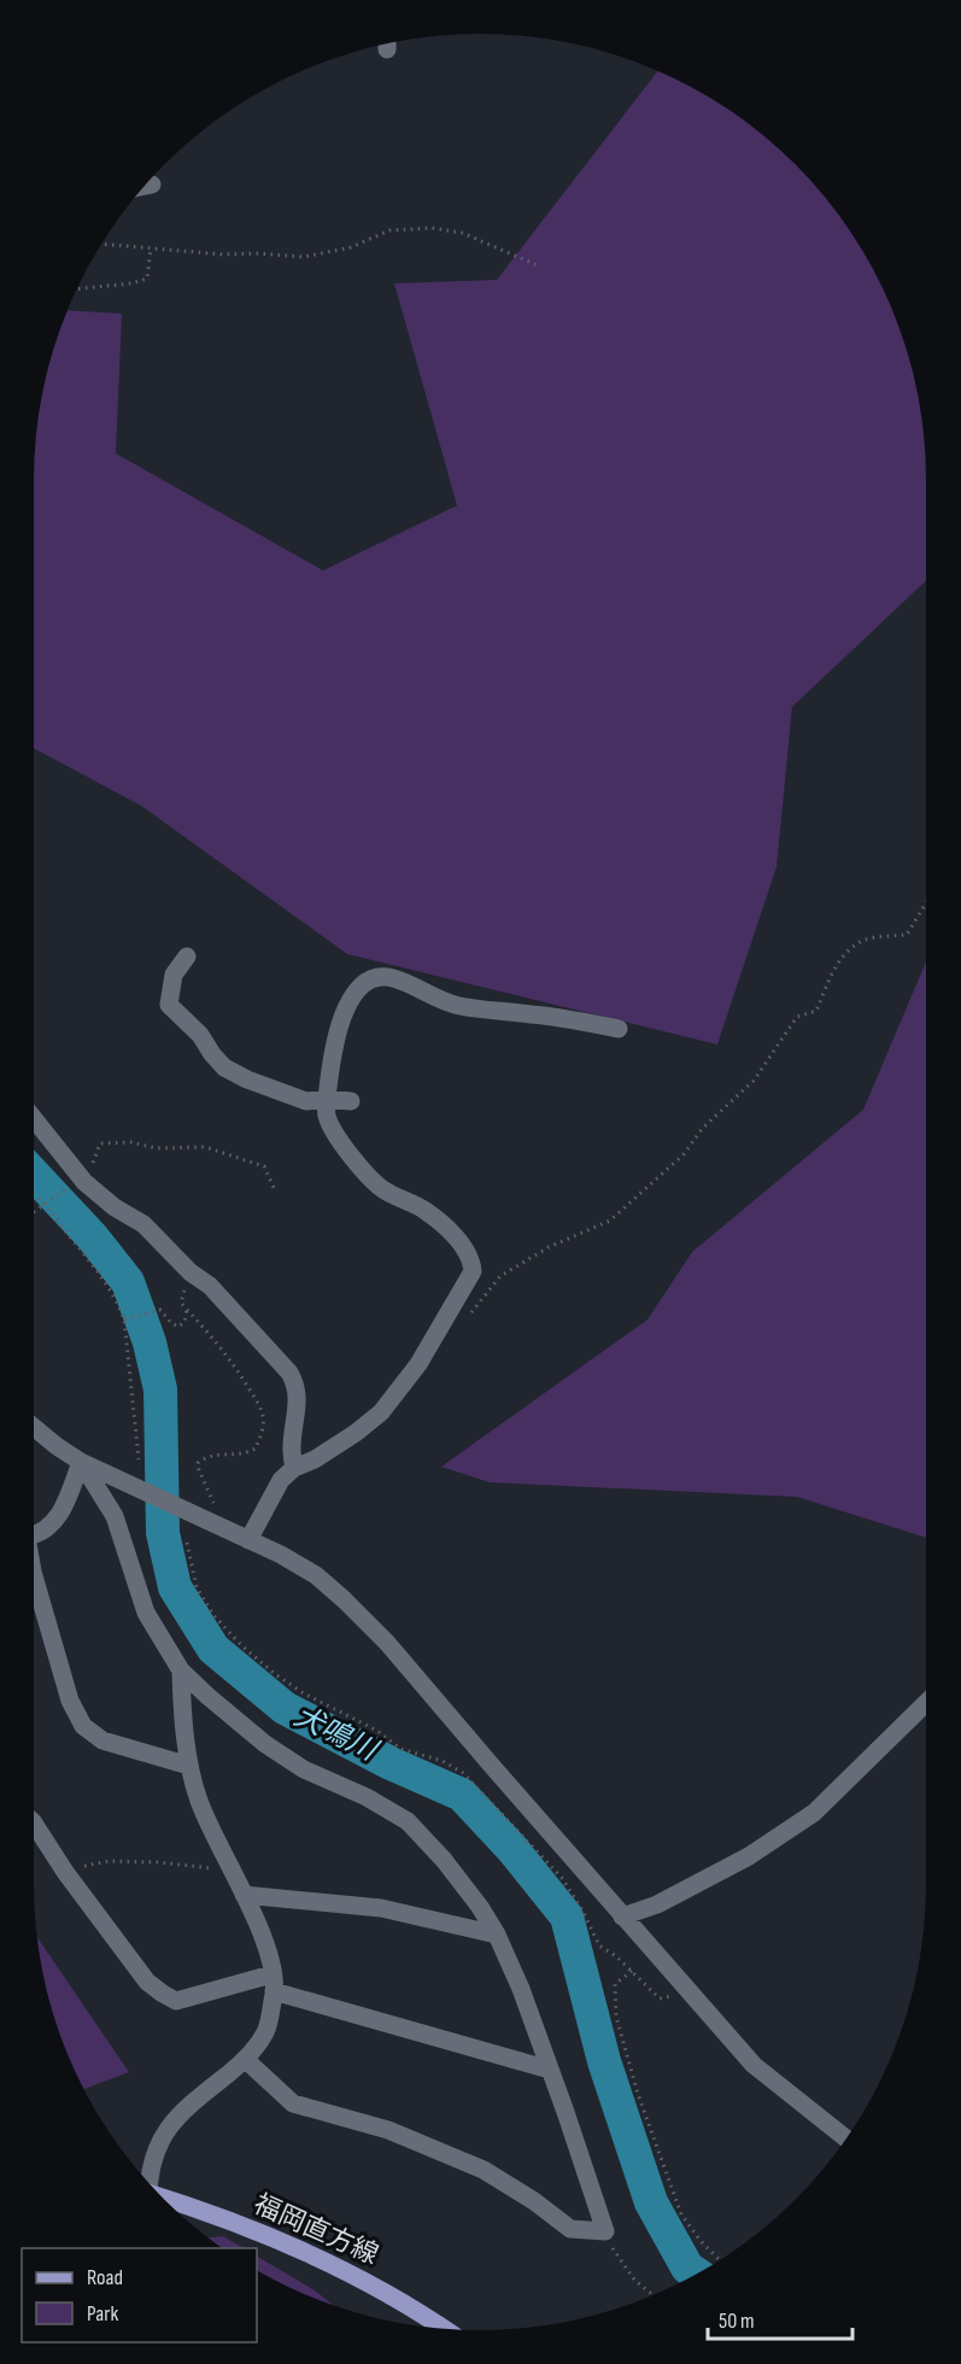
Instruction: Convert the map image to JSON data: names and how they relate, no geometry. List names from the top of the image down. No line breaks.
{"streets":{"main road":["福岡直方線"]},"water":["犬鳴川"],"legend":["Road","Park"],"scale_bar":"50 m"}
